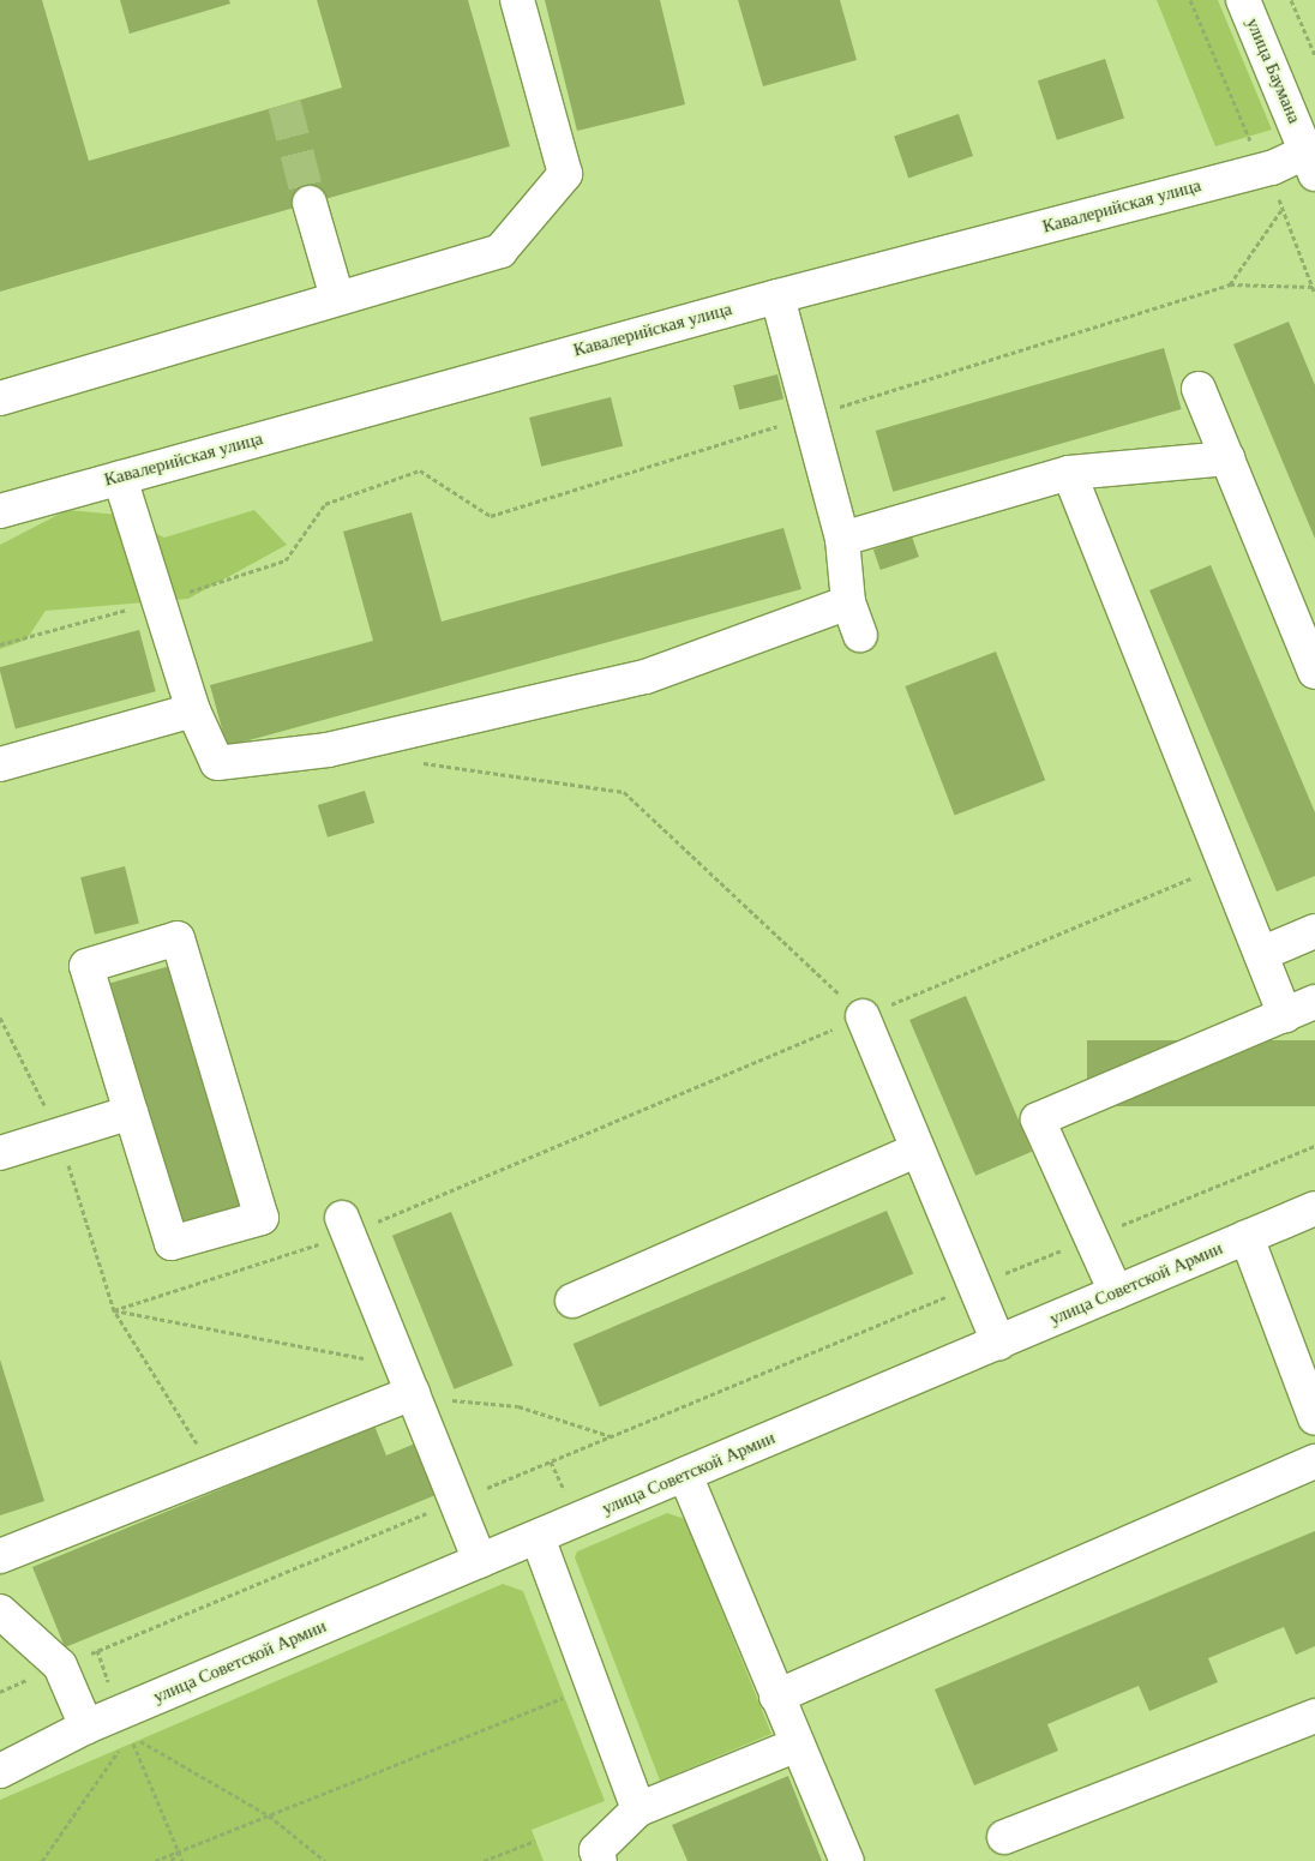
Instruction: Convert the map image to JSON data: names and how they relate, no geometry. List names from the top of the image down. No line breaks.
{"streets":{"street":["улица Баумана","Кавалерийская улица","улица Советской Армии"]},"crossings":[["улица Баумана","Кавалерийская улица"]]}
